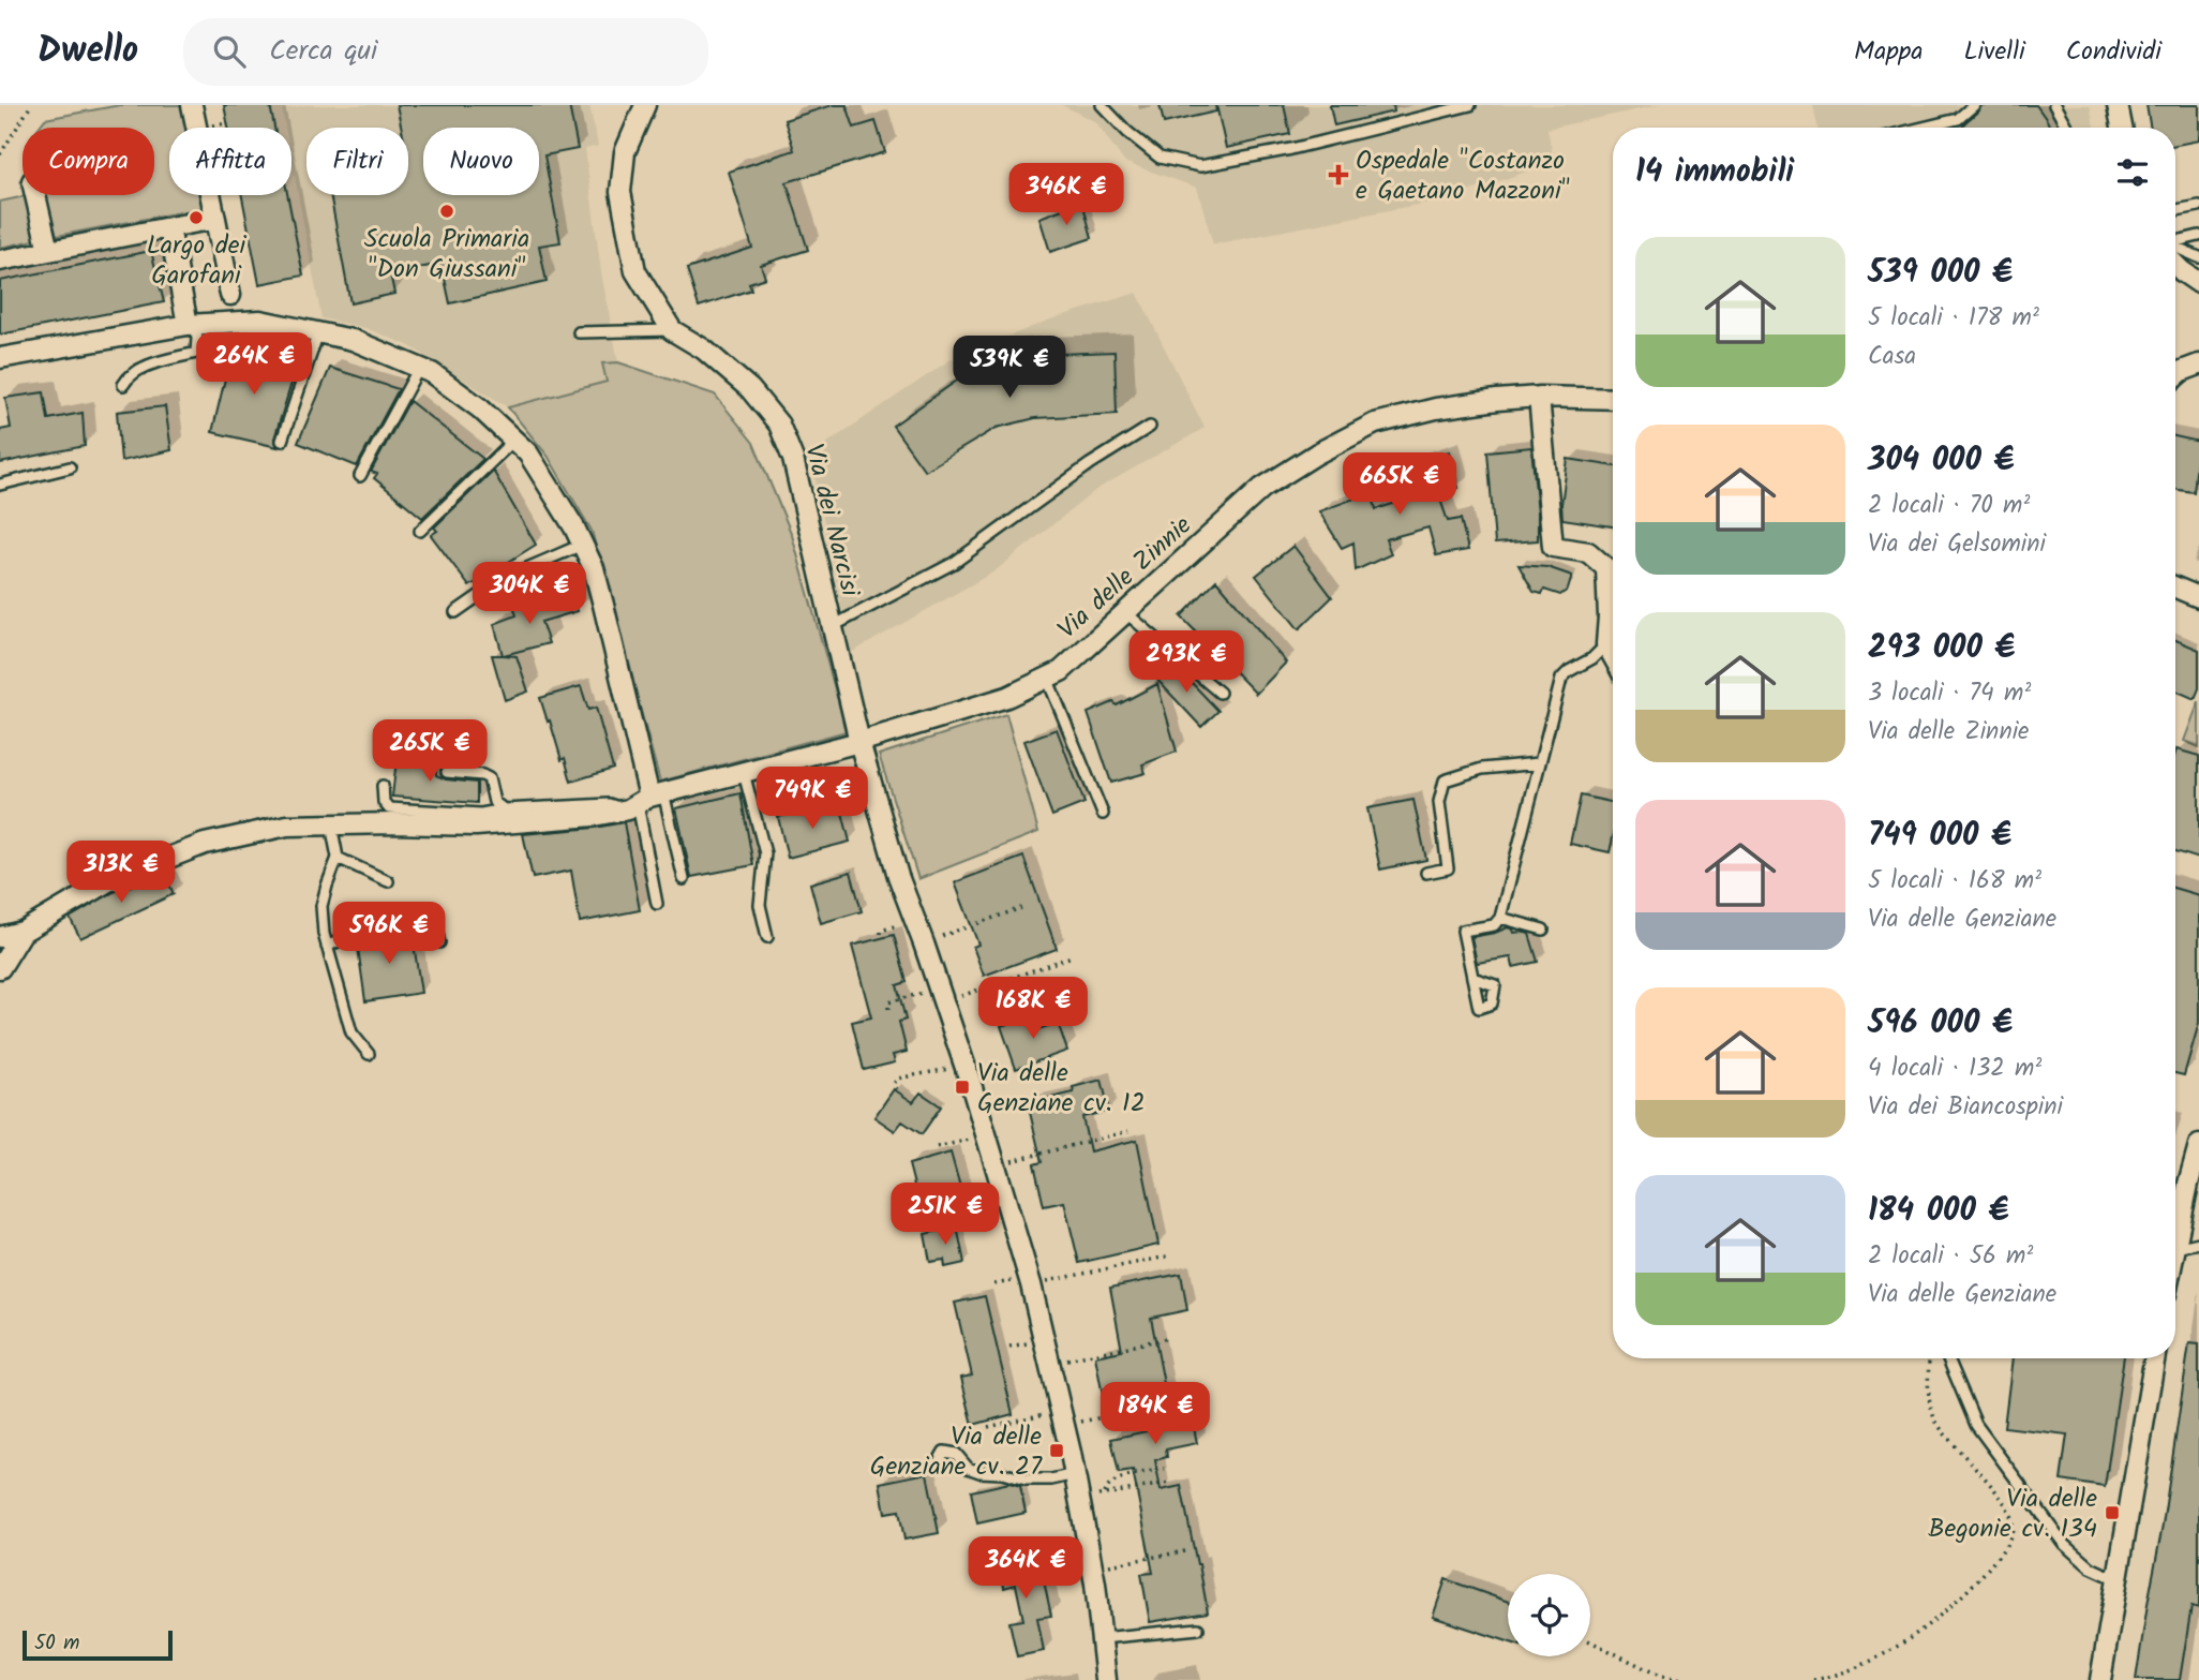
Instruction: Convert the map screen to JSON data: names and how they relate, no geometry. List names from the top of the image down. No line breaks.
{"streets":{"street":["Via dei Narcisi","Via delle Zinnie"]},"crossings":[["Via dei Narcisi","Via delle Zinnie"]],"places":{"health":["Ospedale \"Costanzo e Gaetano Mazzoni\""],"other":["Scuola Primaria \"Don Giussani\"","Largo dei Garofani"],"transit":["Via delle Genziane cv. 12","Via delle Genziane cv. 27","Via delle Begonie cv. 134"]},"scale_bar":"50 m","page":{"header":"Dwello","search":"Cerca qui","nav":["Mappa","Livelli","Condividi"],"chip":["Compra","Affitta","Filtri","Nuovo"],"heading":"14 immobili","price":["346K €","264K €","539K €","665K €","304K €","293K €","265K €","749K €","313K €","596K €","168K €","251K €","184K €","364K €"],"list":[{"name":"539 000 €","note":"5 locali · 178 m² · Casa"},{"name":"304 000 €","note":"2 locali · 70 m² · Via dei Gelsomini"},{"name":"293 000 €","note":"3 locali · 74 m² · Via delle Zinnie"},{"name":"749 000 €","note":"5 locali · 168 m² · Via delle Genziane"},{"name":"596 000 €","note":"4 locali · 132 m² · Via dei Biancospini"},{"name":"184 000 €","note":"2 locali · 56 m² · Via delle Genziane"}],"scale":"50 m"}}
